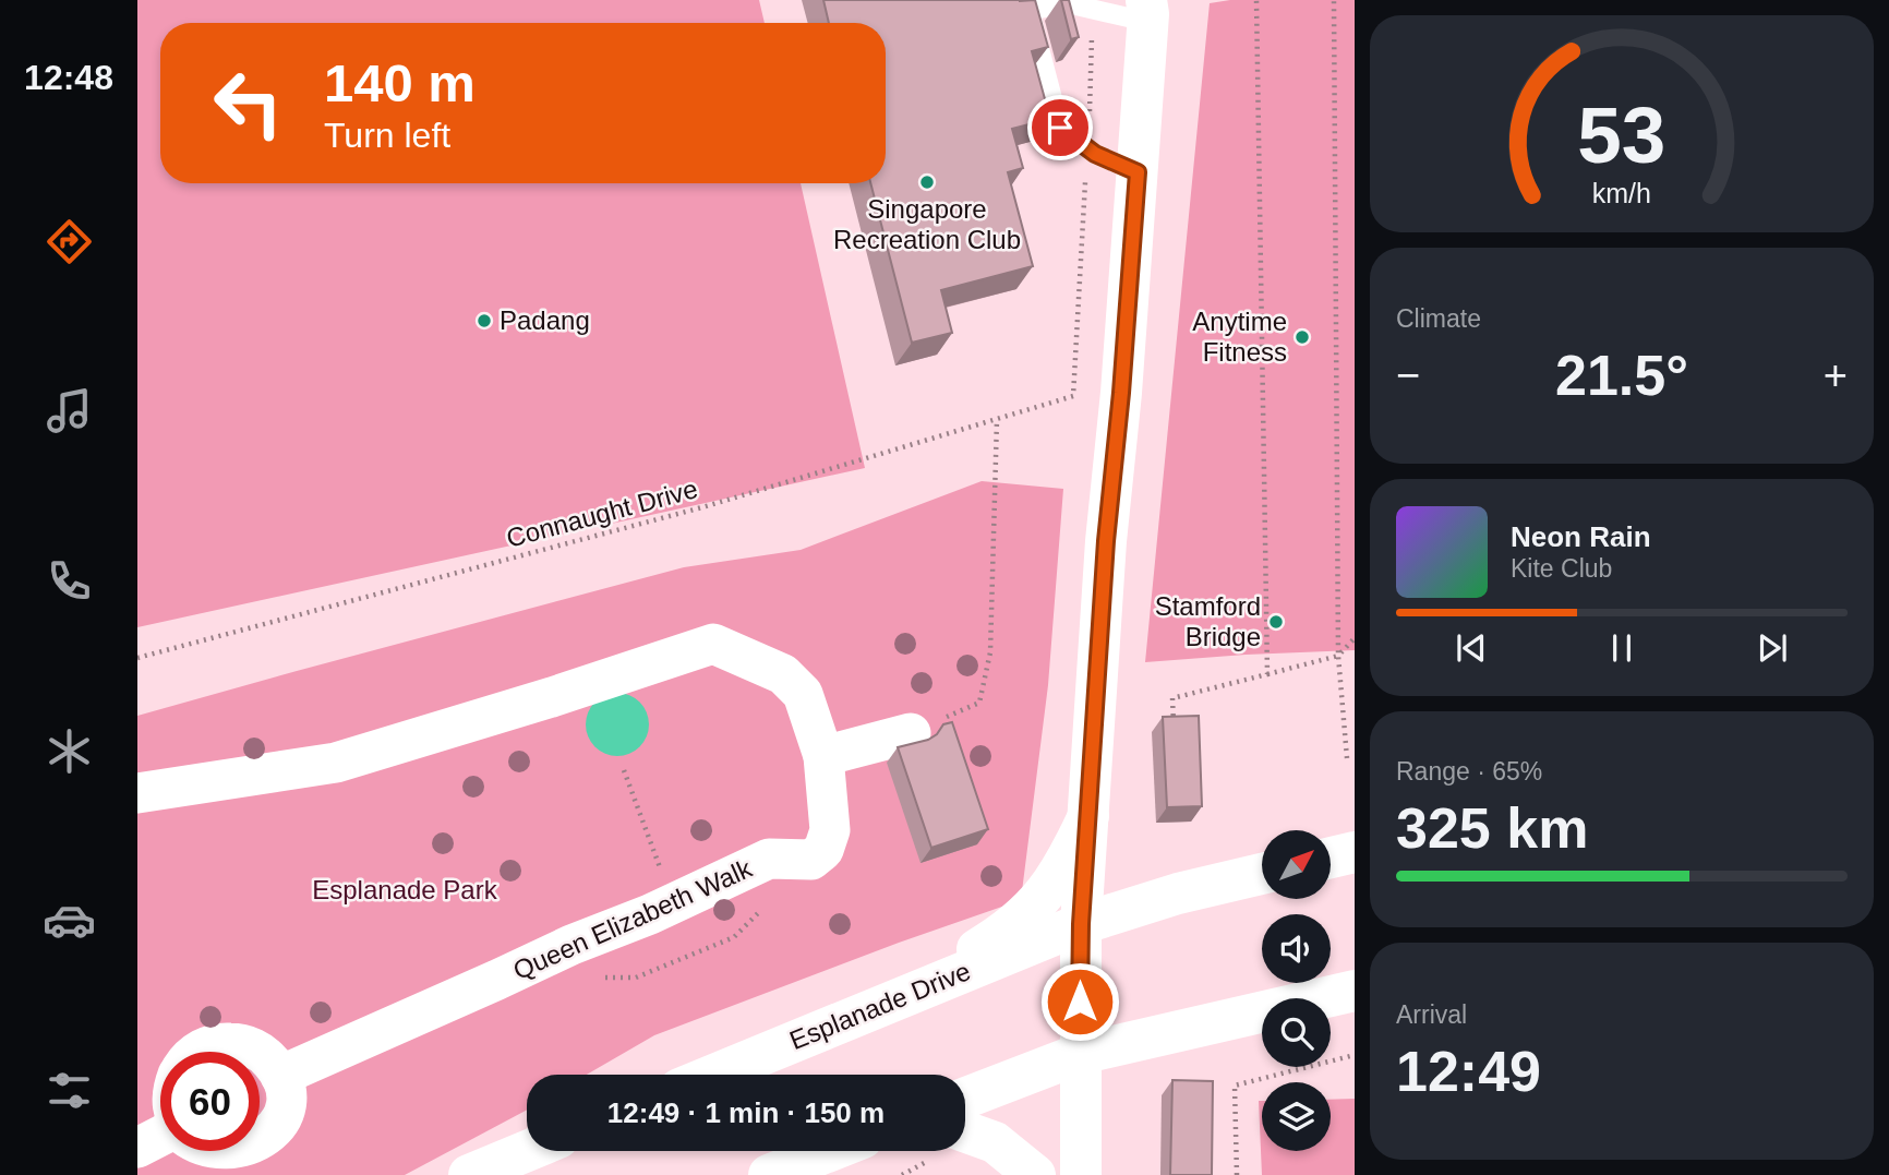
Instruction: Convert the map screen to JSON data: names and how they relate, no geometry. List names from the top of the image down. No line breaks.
{"streets":{"main road":["Esplanade Drive"],"street":["Queen Elizabeth Walk"],"path":["Connaught Drive"]},"parks":["Esplanade Park"],"places":["Singapore Recreation Club","Padang","Anytime Fitness","Stamford Bridge"],"north":"top right","page":{"tabs":"12:48","turn":["140 m","Turn left"],"tile":["Climate",["Range · 65%","325 km"],["Arrival","12:49"]],"heat":["−","21.5°","+"],"song":["Neon Rain","Kite Club"],"limit":"60","trip":"12:49 · 1 min · 150 m","gauge":["53","km/h"]}}
